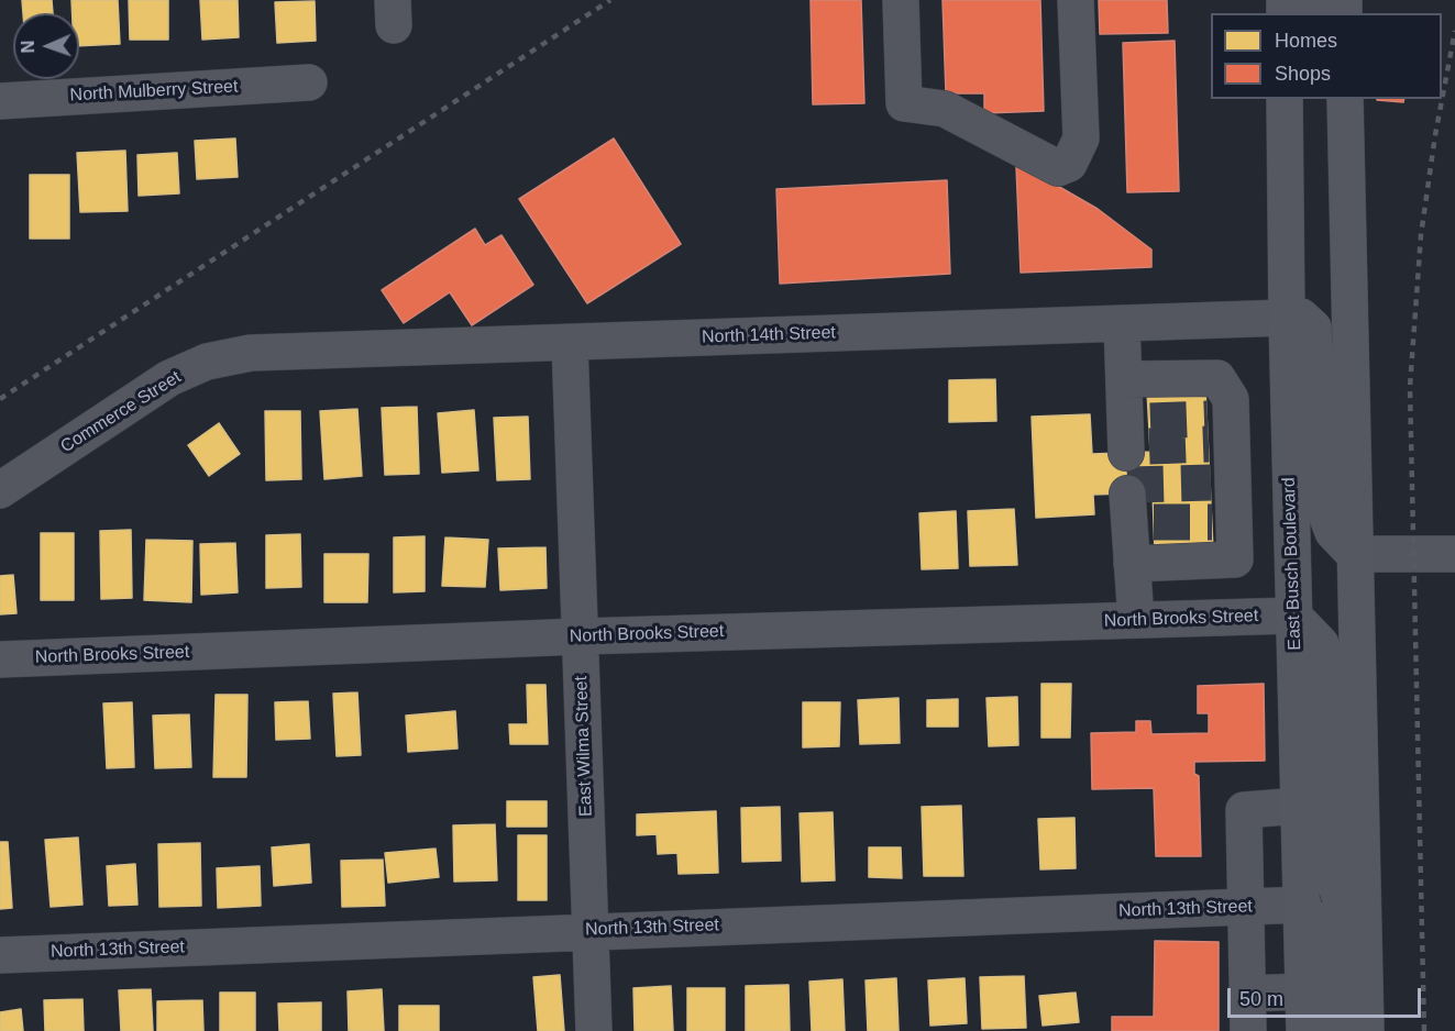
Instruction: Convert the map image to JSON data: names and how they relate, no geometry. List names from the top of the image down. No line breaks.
{"streets":{"main road":["East Busch Boulevard"],"street":["North Mulberry Street","North 14th Street","Commerce Street","North Brooks Street","East Wilma Street","North 13th Street"]},"crossings":[["North 14th Street","Commerce Street"],["North 14th Street","East Busch Boulevard"],["North 14th Street","East Wilma Street"],["East Busch Boulevard","North Brooks Street"],["East Busch Boulevard","North 13th Street"],["North Brooks Street","East Wilma Street"],["East Wilma Street","North 13th Street"]],"legend":["Homes","Shops"],"scale_bar":"50 m","north":"left"}
